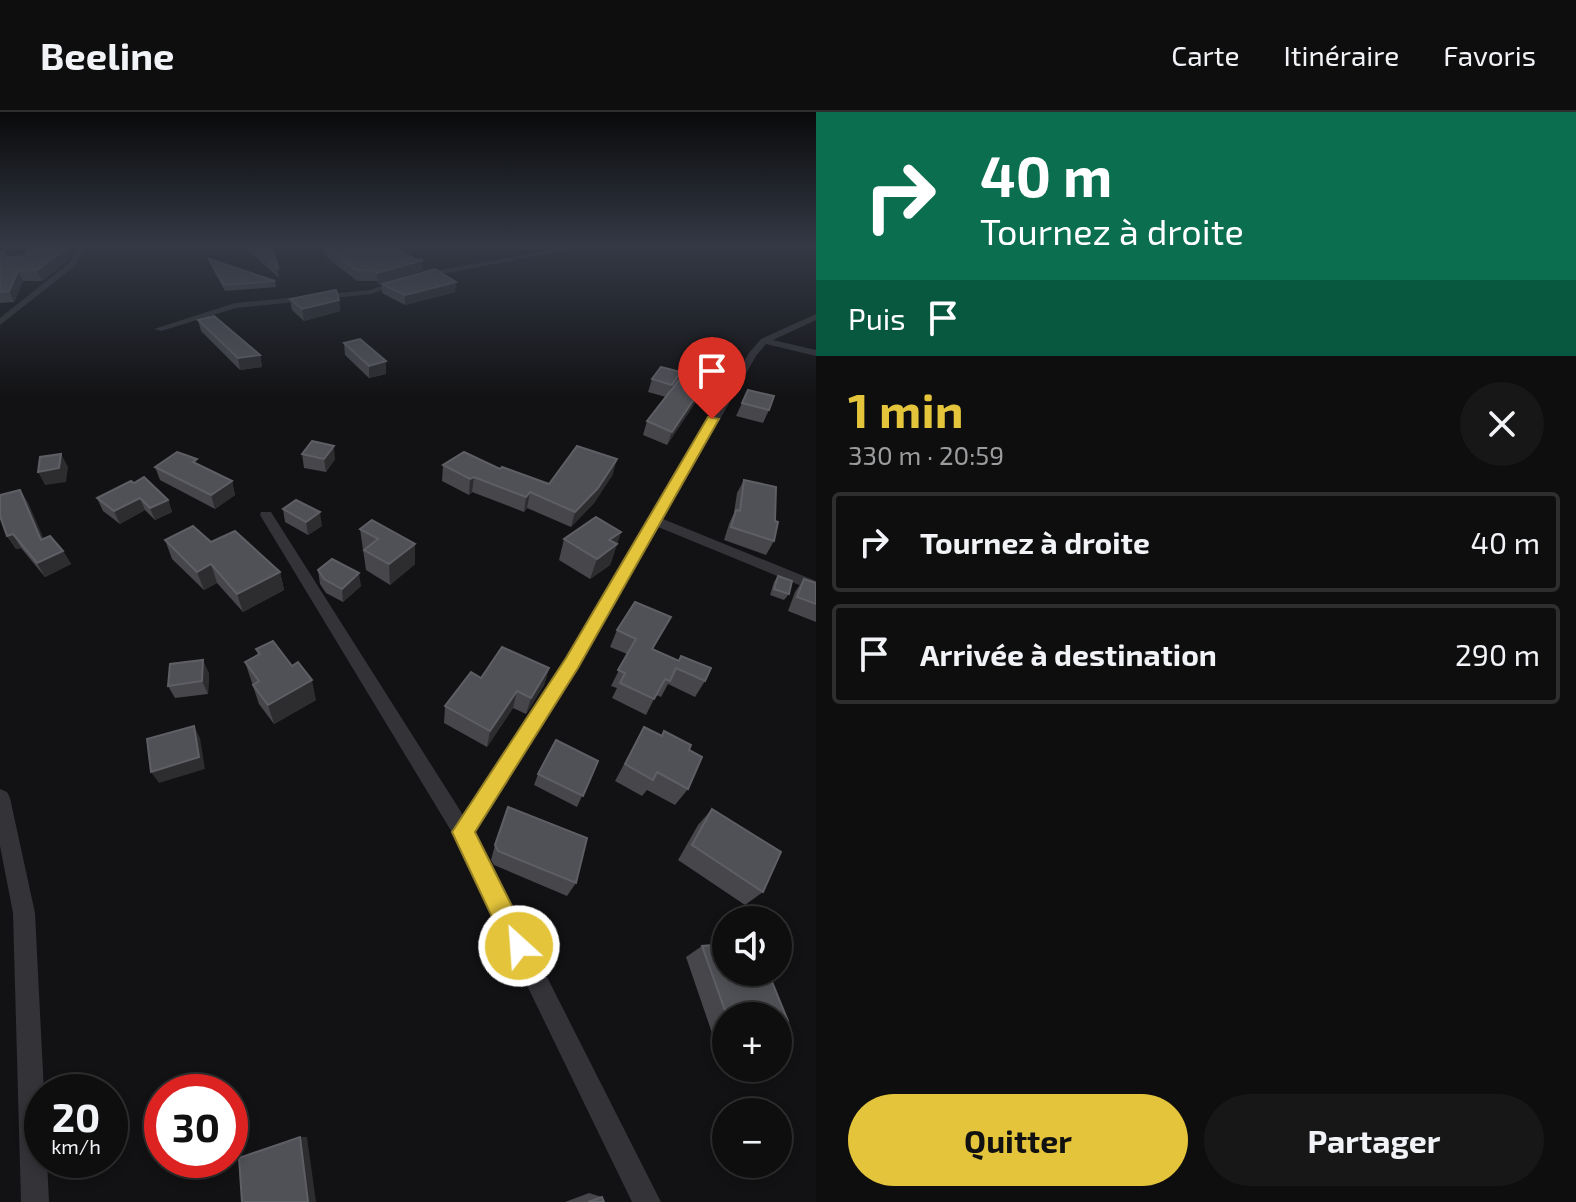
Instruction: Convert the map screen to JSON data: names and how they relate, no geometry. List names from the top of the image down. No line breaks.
{"page":{"header":"Beeline","nav":["Carte","Itinéraire","Favoris"],"turn":["40 m","Tournez à droite"],"then":"Puis","heading":["1 min","330 m · 20:59"],"list":[{"name":"Tournez à droite","value":"40 m"},{"name":"Arrivée à destination","value":"290 m"}],"map_buttons":["+","−"],"speed":"20 km/h","limit":"30","buttons":["Quitter","Partager"]}}
